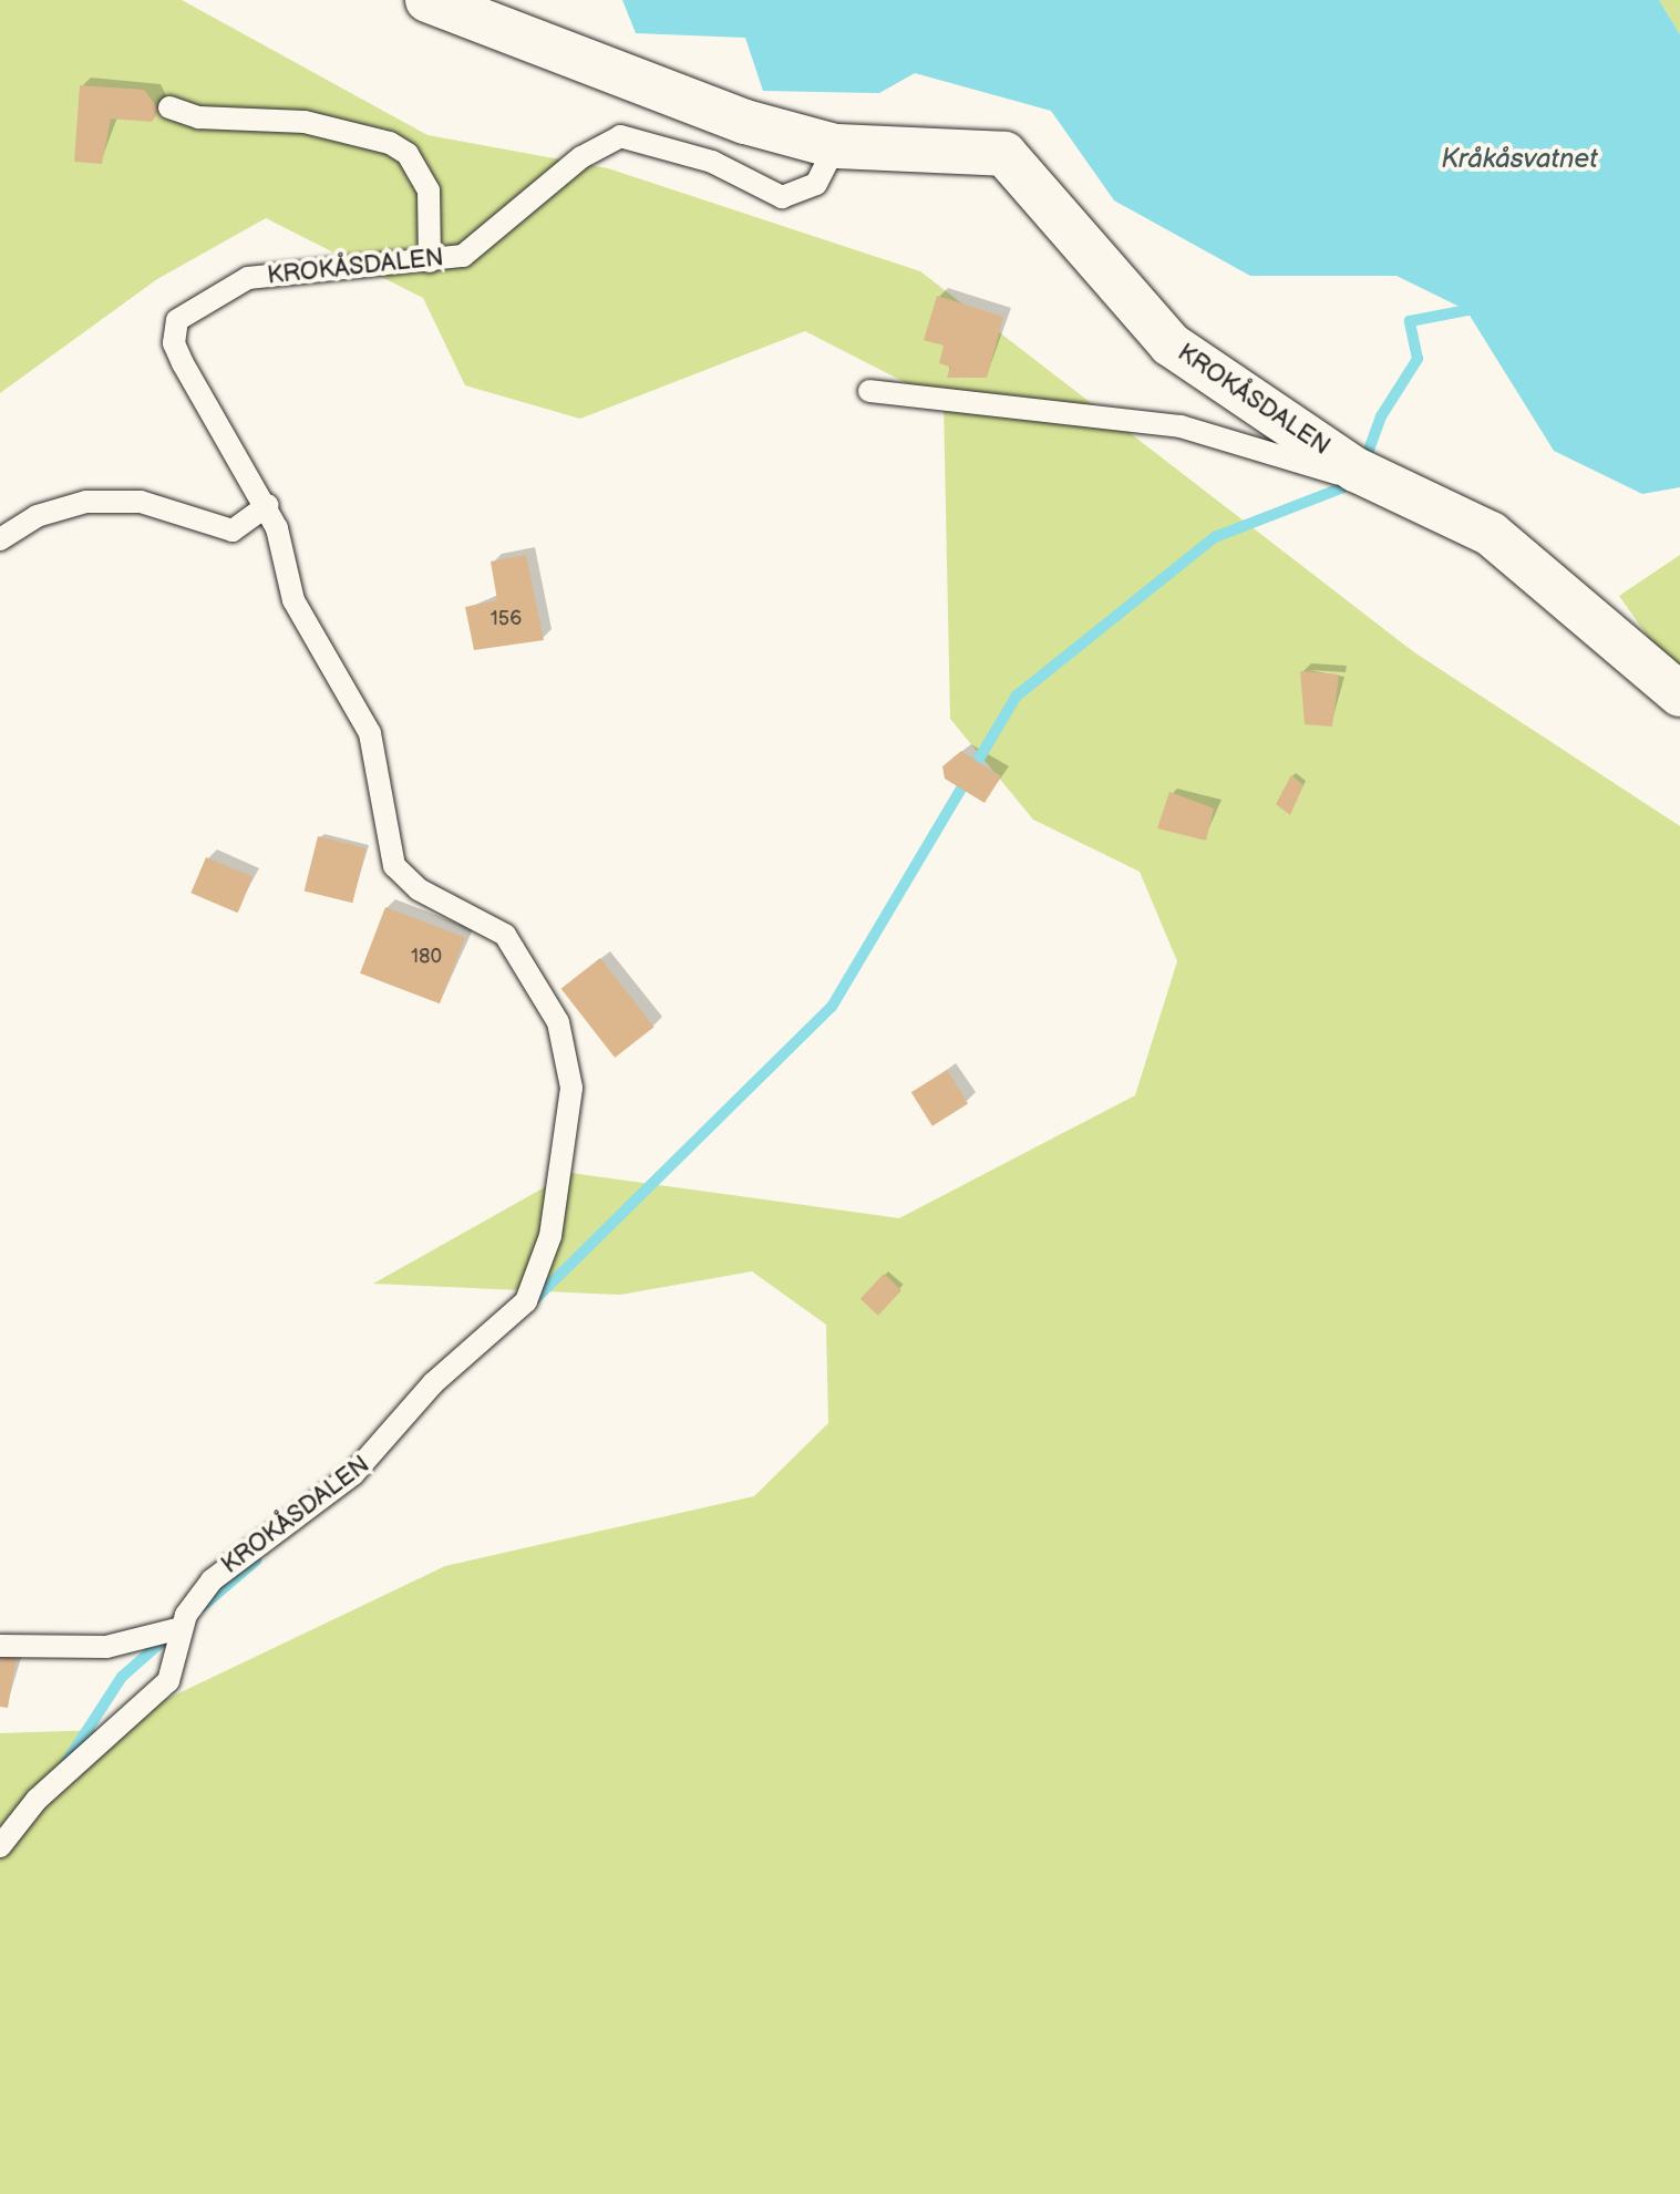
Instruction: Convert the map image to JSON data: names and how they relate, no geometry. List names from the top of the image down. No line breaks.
{"streets":{"street":["KROKÅSDALEN"]},"water":["Kråkåsvatnet"],"house_numbers":["156","180"]}
